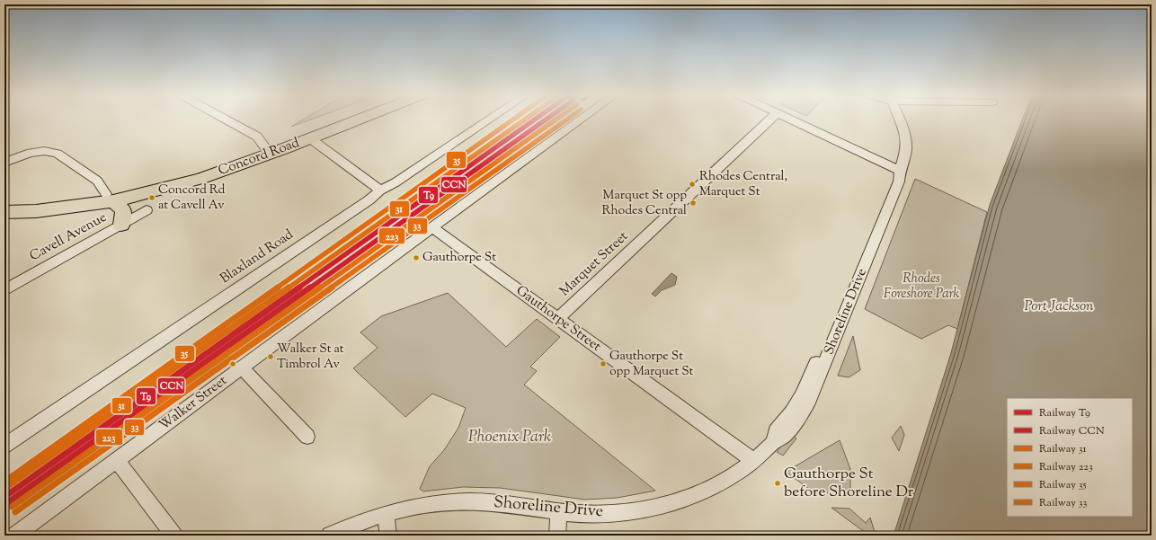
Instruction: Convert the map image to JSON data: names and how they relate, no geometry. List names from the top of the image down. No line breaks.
{"streets":{"highway":["Concord Road"],"street":["Cavell Avenue","Blaxland Road","Marquet Street","Shoreline Drive","Gauthorpe Street","Walker Street"]},"crossings":[["Marquet Street","Gauthorpe Street"],["Shoreline Drive","Gauthorpe Street"],["Gauthorpe Street","Walker Street"]],"water":["Port Jackson"],"parks":["Rhodes Foreshore Park","Phoenix Park"],"places":["Rhodes Central, Marquet St","Concord Rd at Cavell Av","Marquet St opp Rhodes Central","Gauthorpe St","Walker St at Timbrol Av","Gauthorpe St opp Marquet St","Gauthorpe St before Shoreline Dr"],"lines":["rail line T9","rail line CCN","rail line 31","rail line 223","rail line 35","rail line 33"],"legend":["Railway T9","Railway CCN","Railway 31","Railway 223","Railway 35","Railway 33"]}
